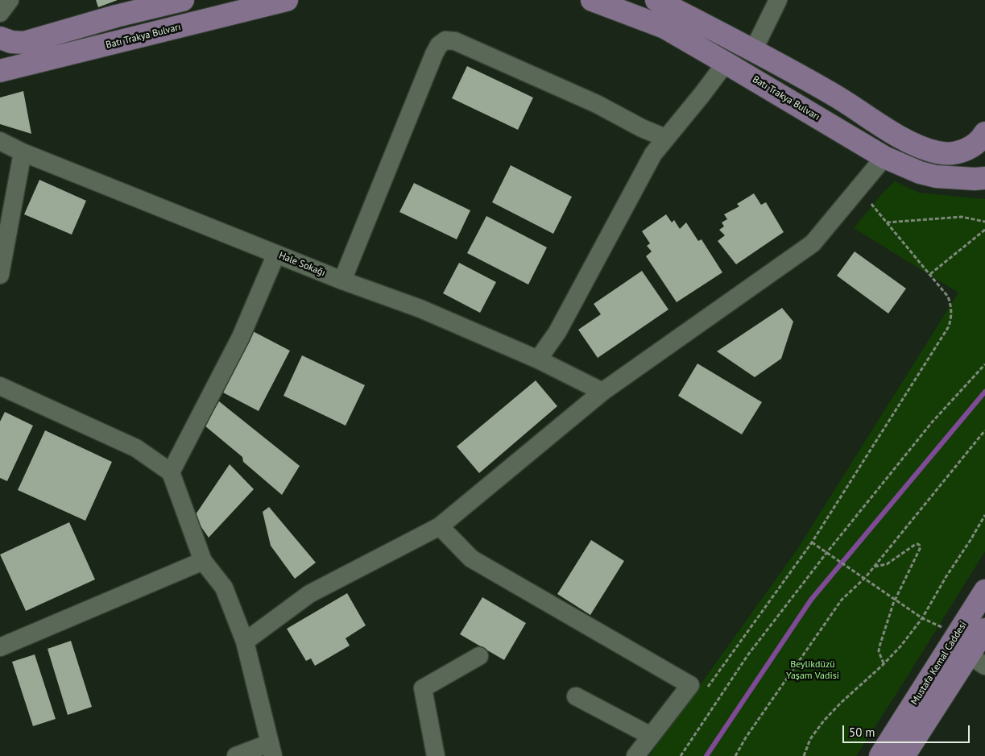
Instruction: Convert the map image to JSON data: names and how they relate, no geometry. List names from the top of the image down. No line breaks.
{"streets":{"main road":["Batı Trakya Bulvarı","Mustafa Kemal Caddesi"],"street":["Hale Sokağı"]},"parks":["Beylikdüzü Yaşam Vadisi"],"scale_bar":"50 m"}
